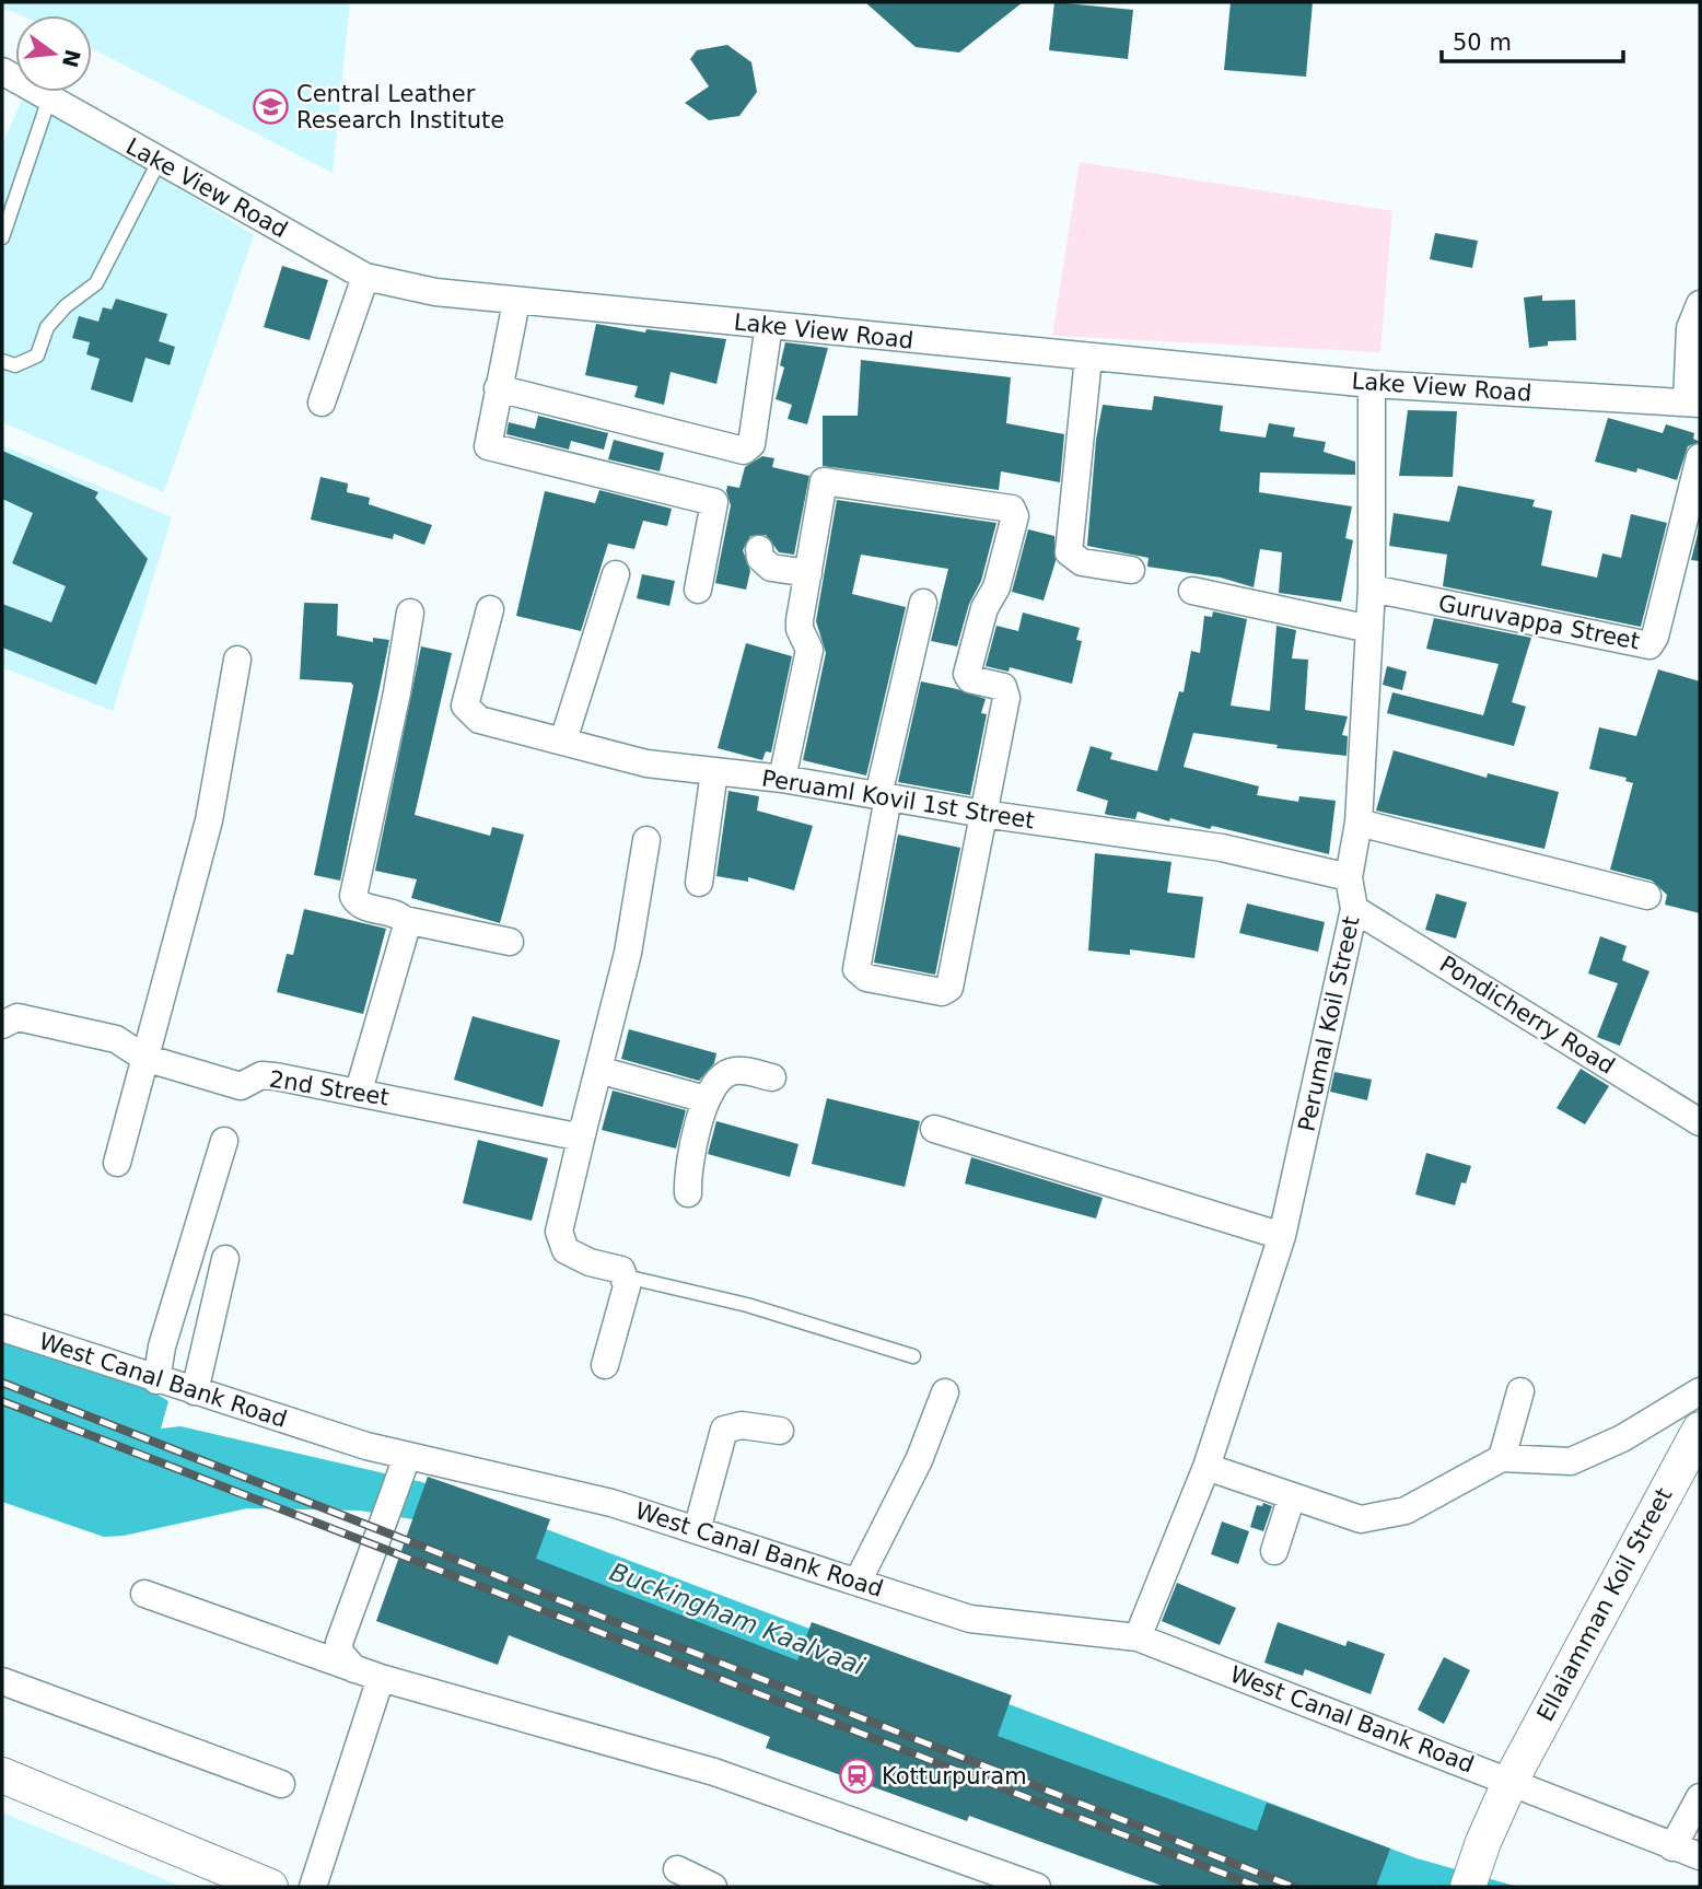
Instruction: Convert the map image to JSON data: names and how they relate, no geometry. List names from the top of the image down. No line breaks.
{"streets":{"street":["Lake View Road","Guruvappa Street","Peruaml Kovil 1st Street","Pondicherry Road","Perumal Koil Street","2nd Street","West Canal Bank Road","Ellaiamman Koil Street"]},"crossings":[["Lake View Road","Perumal Koil Street"],["Guruvappa Street","Perumal Koil Street"],["Peruaml Kovil 1st Street","Perumal Koil Street"],["Pondicherry Road","Perumal Koil Street"],["Perumal Koil Street","West Canal Bank Road"],["West Canal Bank Road","Ellaiamman Koil Street"]],"water":["Buckingham Kaalvaai"],"places":{"school or university":["Central Leather Research Institute"],"station":["Kotturpuram"]},"scale_bar":"50 m","north":"right"}
